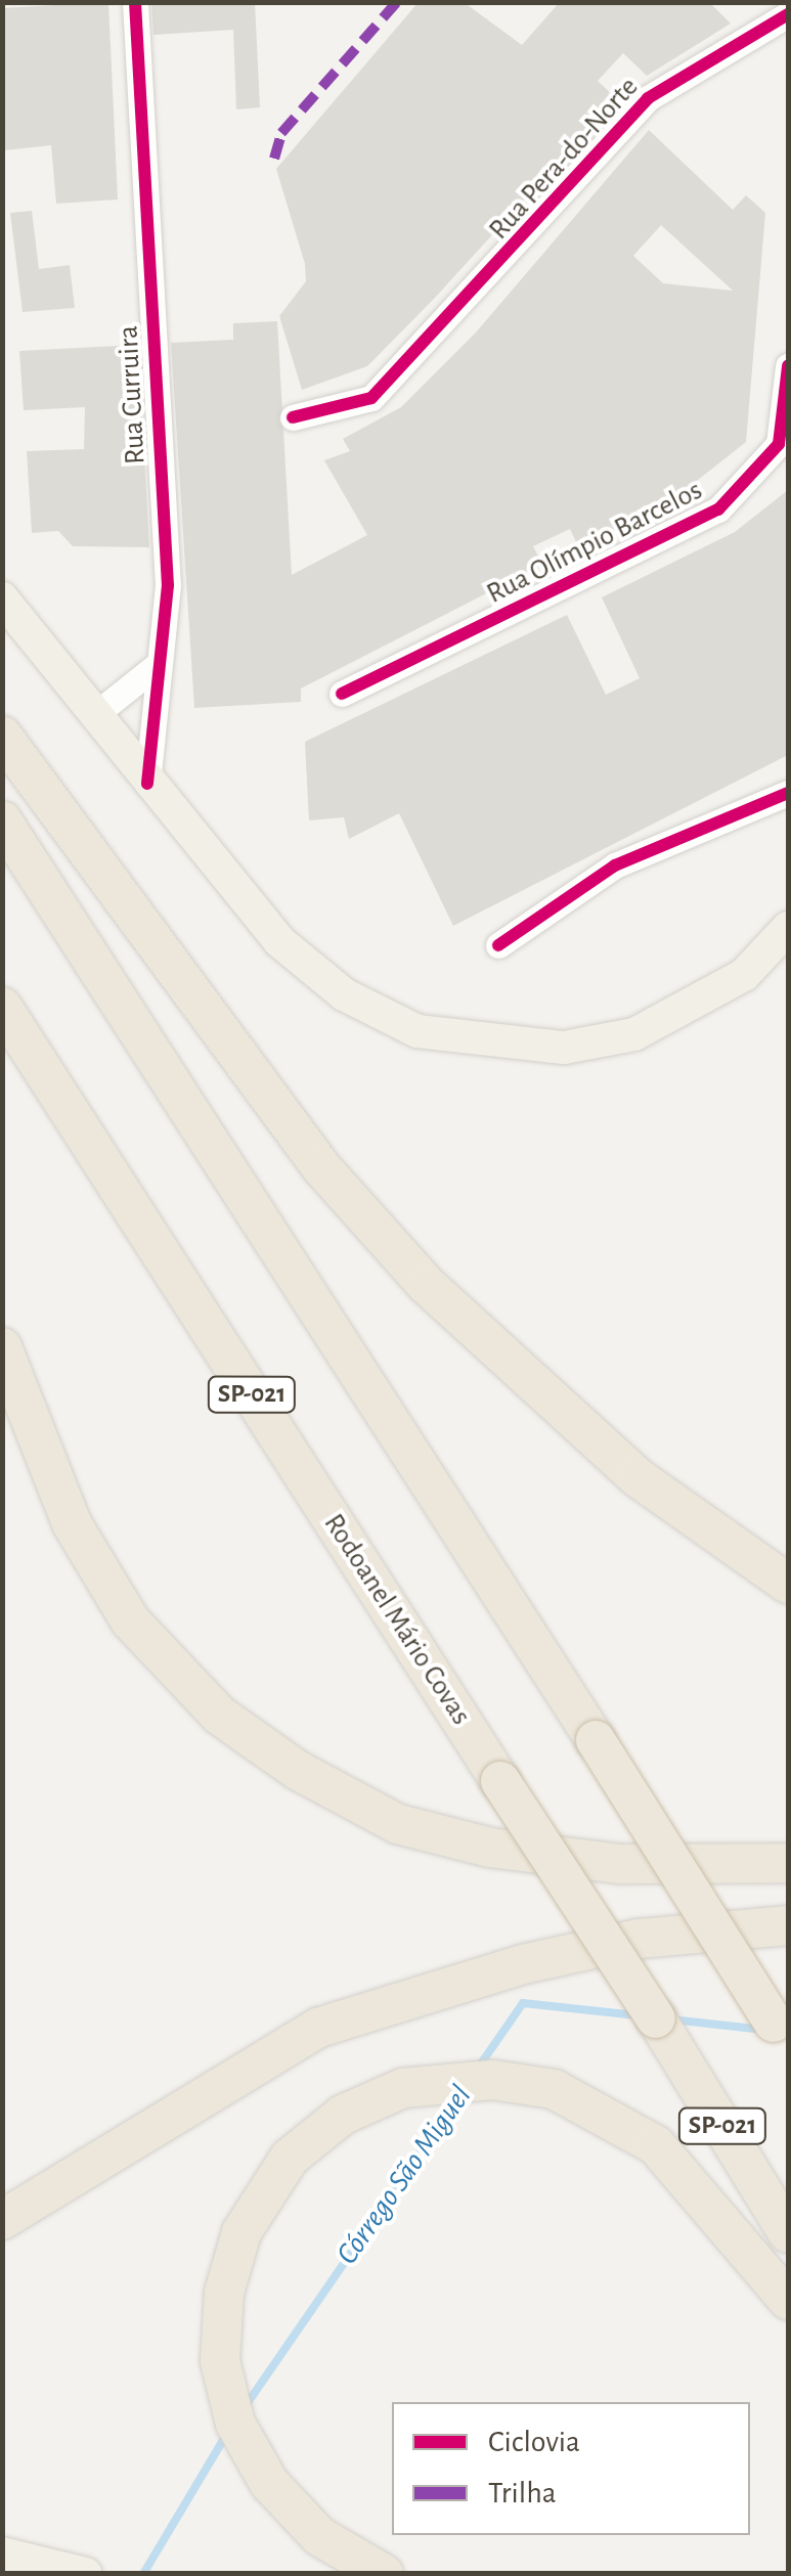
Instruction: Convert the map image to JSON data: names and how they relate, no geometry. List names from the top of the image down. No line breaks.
{"streets":{"highway":["SP-021","Rodoanel Mário Covas"],"street":["Rua Pera-do-Norte","Rua Curruira","Rua Olímpio Barcelos"]},"water":["Córrego São Miguel"],"legend":["Ciclovia","Trilha"]}
